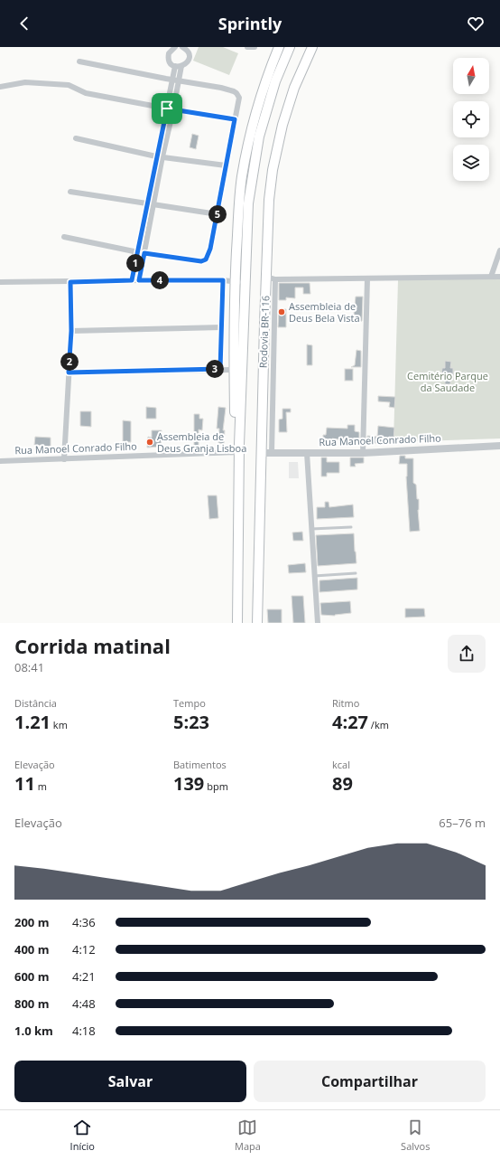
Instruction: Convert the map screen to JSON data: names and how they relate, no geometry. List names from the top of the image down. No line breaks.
{"streets":{"highway":["Rodovia BR-116"],"street":["Rua Manoel Conrado Filho"]},"crossings":[["Rodovia BR-116","Rua Manoel Conrado Filho"]],"parks":["Cemitério Parque da Saudade"],"places":["Assembleia de Deus Bela Vista","Assembleia de Deus Granja Lisboa"],"north":"top","page":{"header":"Sprintly","pins":["5","1","4","2","3"],"heading":["Corrida matinal","08:41"],"stats":[["Distância","1.21 km"],["Tempo","5:23"],["Ritmo","4:27 /km"],["Elevação","11 m"],["Batimentos","139 bpm"],["kcal","89"]],"chart":["Elevação","65–76 m"],"list":[{"name":"200 m","note":"4:36"},{"name":"400 m","note":"4:12"},{"name":"600 m","note":"4:21"},{"name":"800 m","note":"4:48"},{"name":"1.0 km","note":"4:18"}],"buttons":["Salvar","Compartilhar"],"tabs":["Início","Mapa","Salvos"]}}
